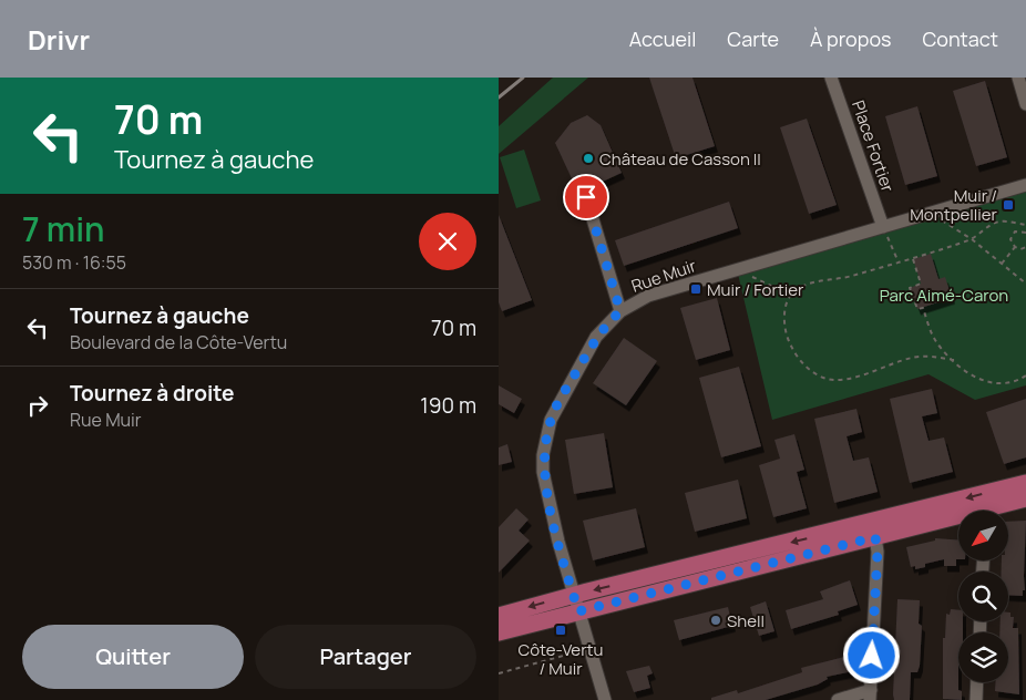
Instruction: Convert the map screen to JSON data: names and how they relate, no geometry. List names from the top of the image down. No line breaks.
{"streets":{"street":["Place Fortier","Rue Muir"]},"crossings":[["Place Fortier","Rue Muir"]],"parks":["Parc Aimé-Caron"],"places":{"other":["Château de Casson II","Shell"],"transit":["Muir / Montpellier","Muir / Fortier","Côte-Vertu / Muir"]},"north":"bottom left","page":{"header":"Drivr","nav":["Accueil","Carte","À propos","Contact"],"turn":["70 m","Tournez à gauche"],"heading":["7 min","530 m · 16:55"],"list":[{"name":"Tournez à gauche","note":"Boulevard de la Côte-Vertu","value":"70 m"},{"name":"Tournez à droite","note":"Rue Muir","value":"190 m"}],"buttons":["Quitter","Partager"]}}
